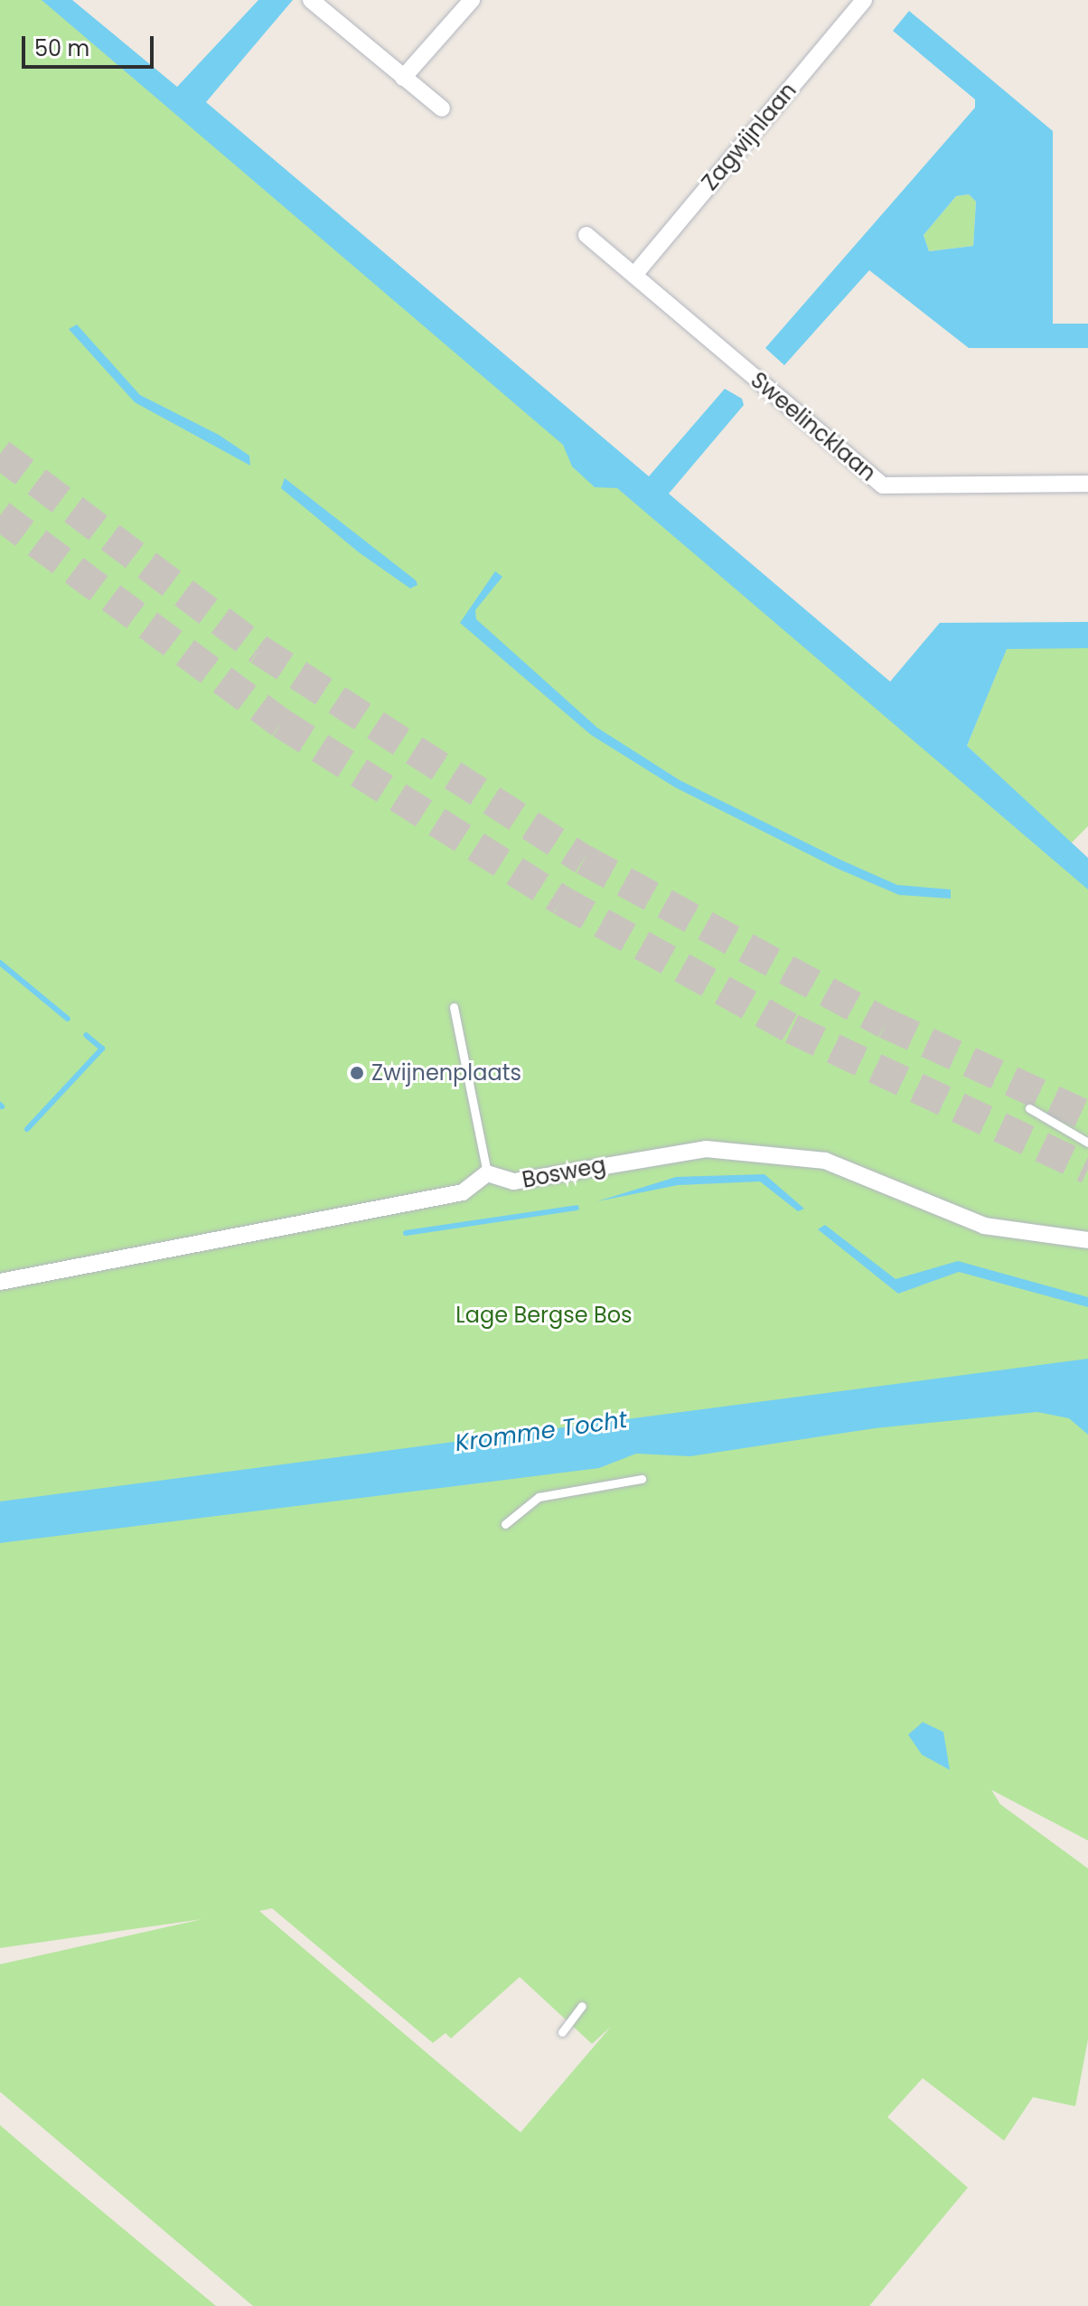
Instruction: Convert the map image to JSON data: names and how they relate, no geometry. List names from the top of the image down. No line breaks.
{"streets":{"street":["Zagwijnlaan","Sweelincklaan","Bosweg"]},"crossings":[["Zagwijnlaan","Sweelincklaan"]],"water":["Kromme Tocht"],"parks":["Lage Bergse Bos"],"places":["Zwijnenplaats"],"scale_bar":"50 m"}
